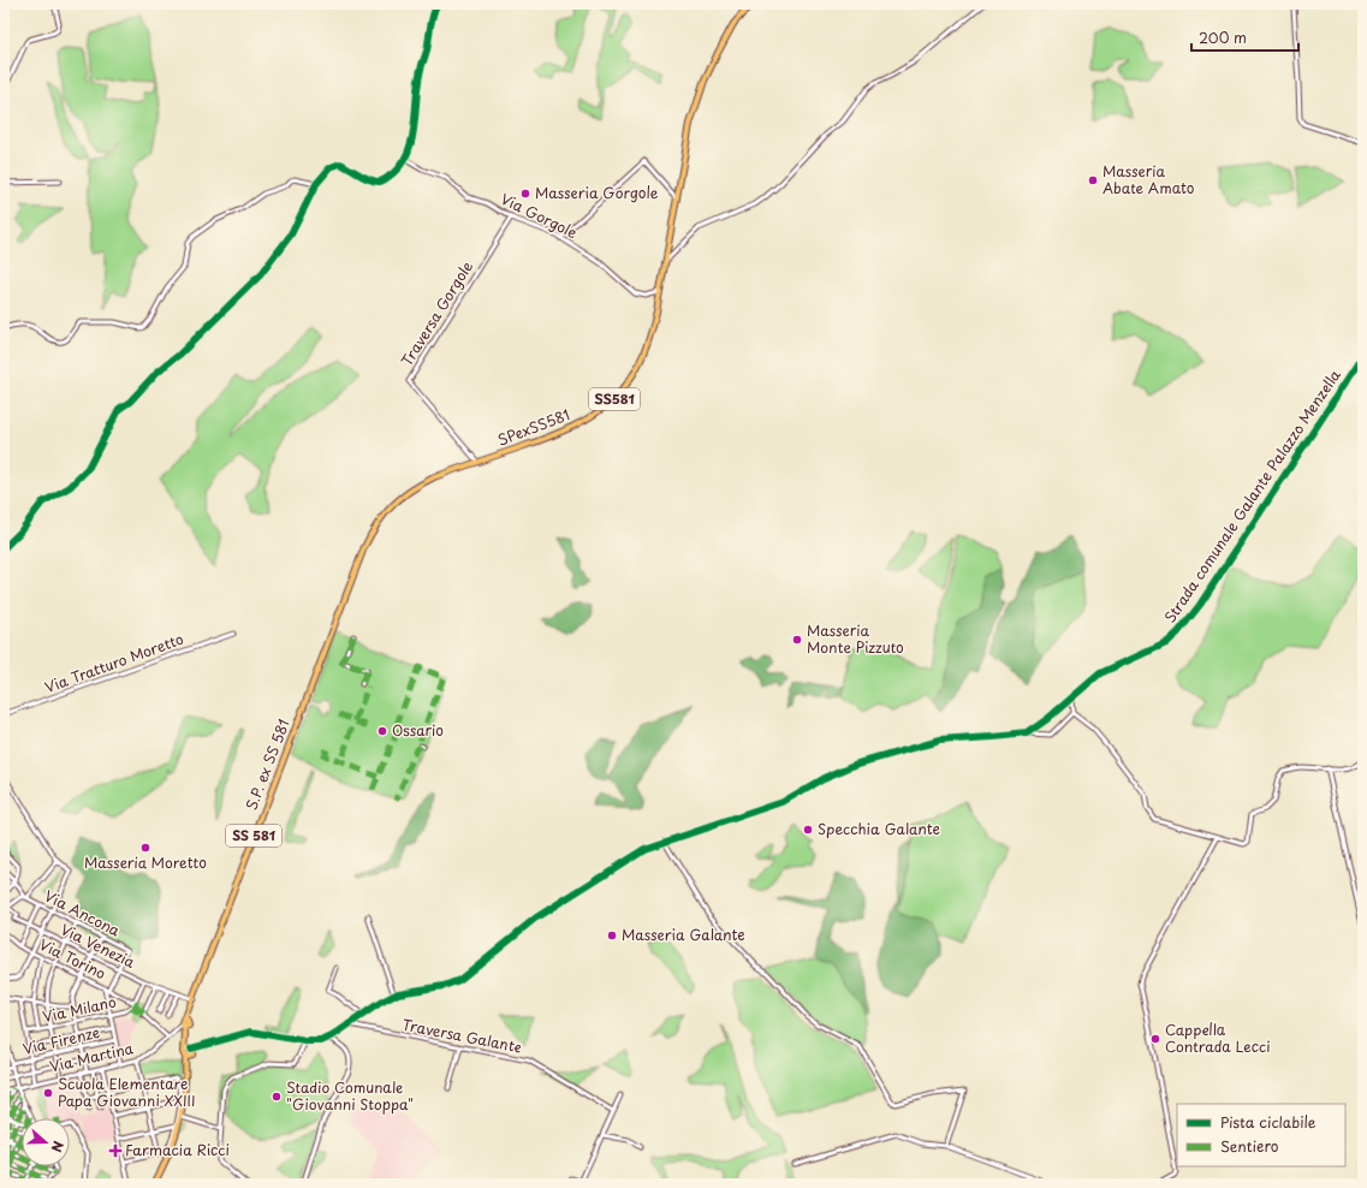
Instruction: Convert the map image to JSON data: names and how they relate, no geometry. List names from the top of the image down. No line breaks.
{"streets":{"main road":["SS581","SPexSS581","S.P. ex SS 581","SS 581"],"street":["Via Gorgole","Traversa Gorgole","Strada comunale Galante Palazzo Menzella","Via Tratturo Moretto","Via Ancona","Via Venezia","Via Torino","Via Milano","Traversa Galante","Via Firenze","Via Martina"]},"crossings":[["Via Gorgole","Traversa Gorgole"],["Via Gorgole","SPexSS581"],["Traversa Gorgole","SPexSS581"],["SPexSS581","S.P. ex SS 581"],["Strada comunale Galante Palazzo Menzella","Traversa Galante"],["S.P. ex SS 581","Via Venezia"],["S.P. ex SS 581","Via Martina"],["Via Ancona","Via Venezia"],["Via Torino","Via Milano"]],"places":{"other":["Masseria Abate Amato","Masseria Gorgole","Masseria Monte Pizzuto","Ossario","Specchia Galante","Masseria Moretto","Masseria Galante","Cappella Contrada Lecci","Scuola Elementare Papa Giovanni XXIII","Stadio Comunale \"Giovanni Stoppa\""],"health":["Farmacia Ricci"]},"legend":["Pista ciclabile","Sentiero"],"scale_bar":"200 m","north":"right"}
